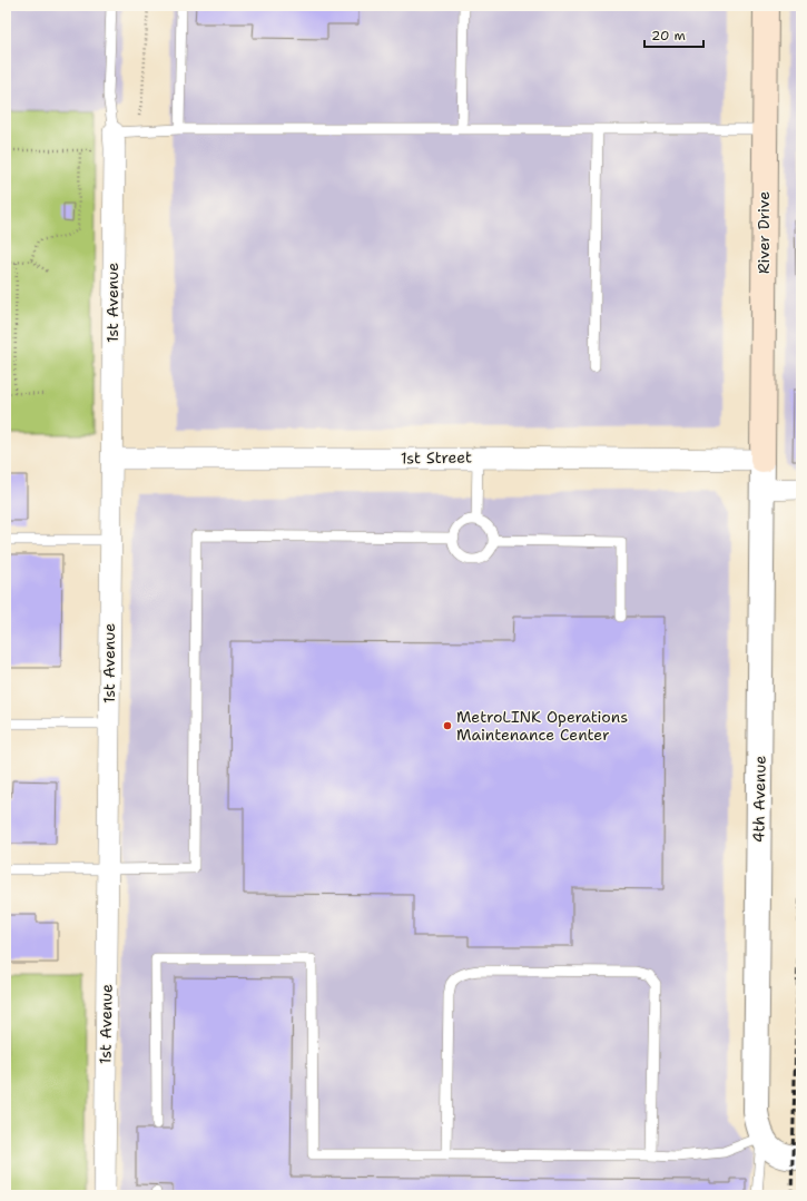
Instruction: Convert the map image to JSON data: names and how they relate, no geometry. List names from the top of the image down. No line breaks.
{"streets":{"main road":["River Drive"],"street":["1st Avenue","1st Street","4th Avenue"]},"crossings":[["River Drive","1st Street"],["River Drive","4th Avenue"],["1st Avenue","1st Street"],["1st Street","4th Avenue"]],"places":["MetroLINK Operations Maintenance Center"],"scale_bar":"20 m"}
